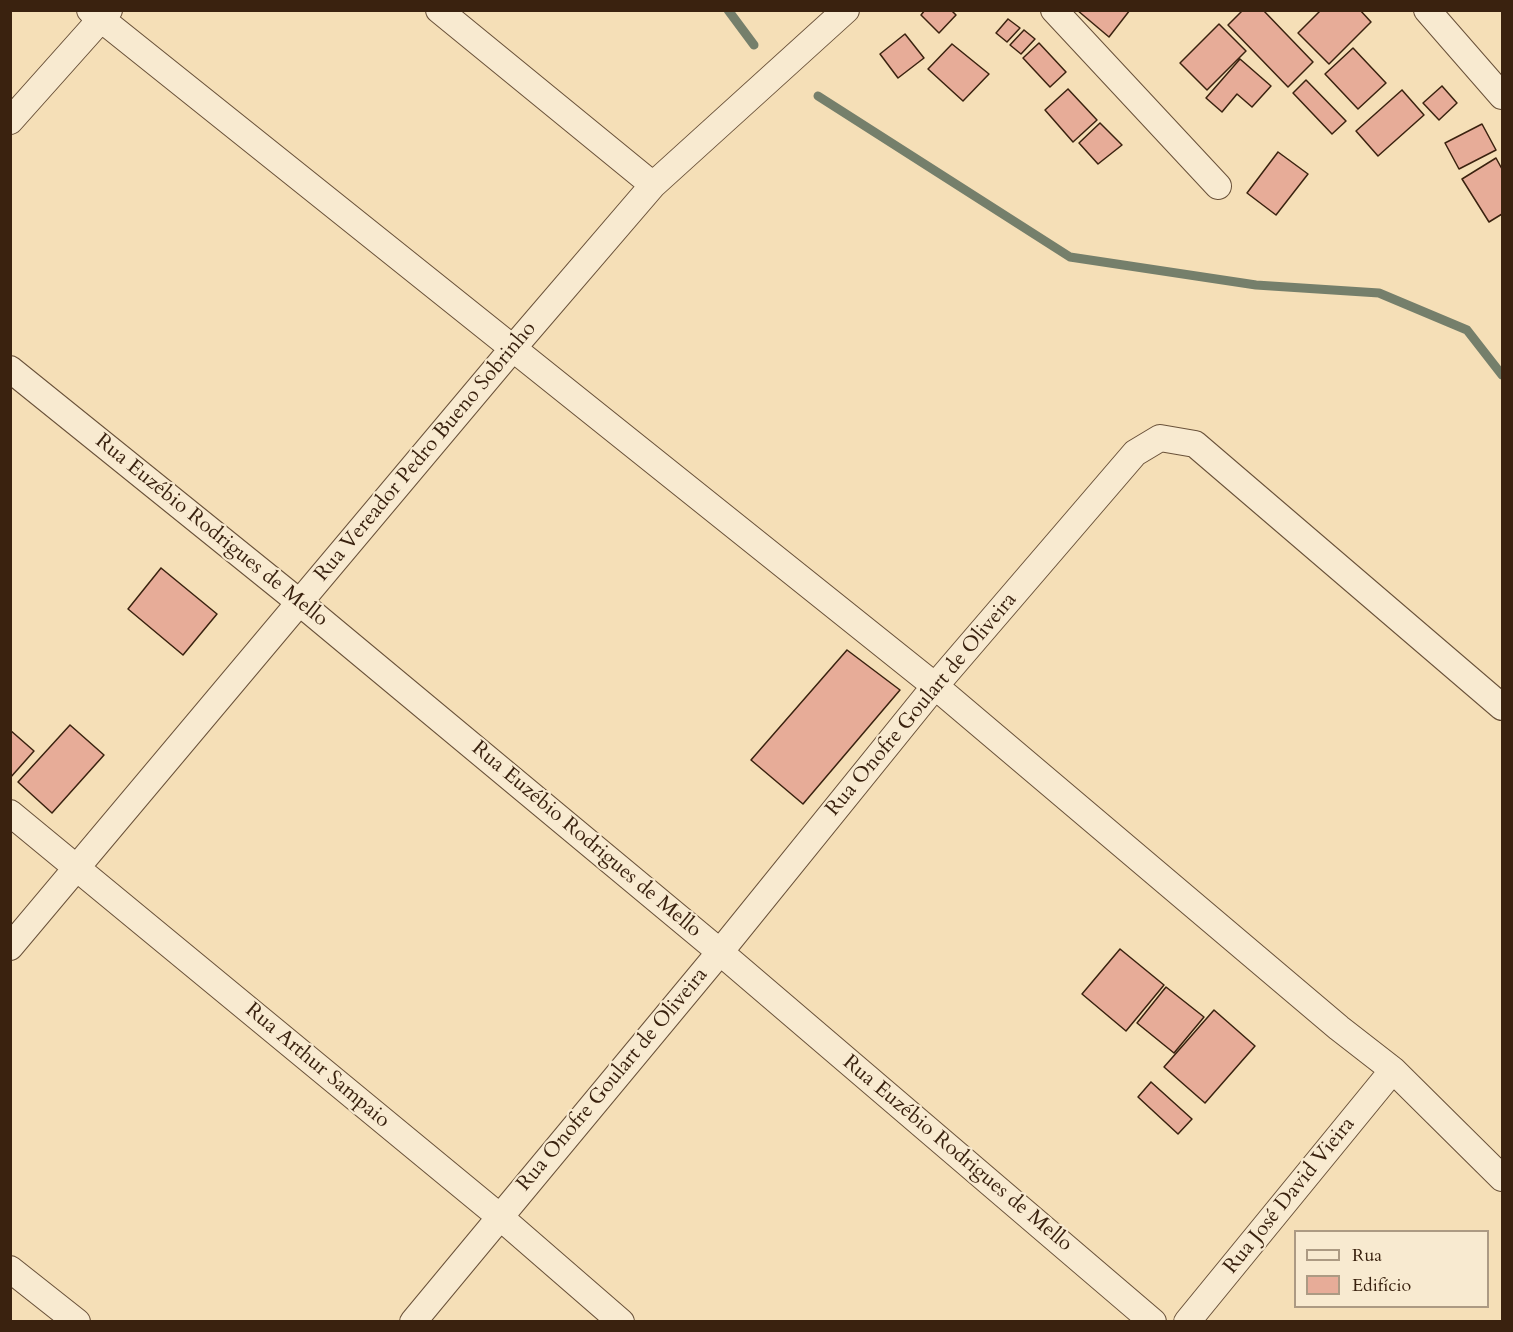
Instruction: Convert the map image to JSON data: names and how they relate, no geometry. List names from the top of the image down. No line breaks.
{"streets":{"street":["Rua Vereador Pedro Bueno Sobrinho","Rua Euzébio Rodrigues de Mello","Rua Onofre Goulart de Oliveira","Rua Arthur Sampaio","Rua José David Vieira"]},"crossings":[["Rua Vereador Pedro Bueno Sobrinho","Rua Euzébio Rodrigues de Mello"],["Rua Vereador Pedro Bueno Sobrinho","Rua Arthur Sampaio"],["Rua Euzébio Rodrigues de Mello","Rua Onofre Goulart de Oliveira"],["Rua Onofre Goulart de Oliveira","Rua Arthur Sampaio"]],"legend":["Rua","Edifício"]}
